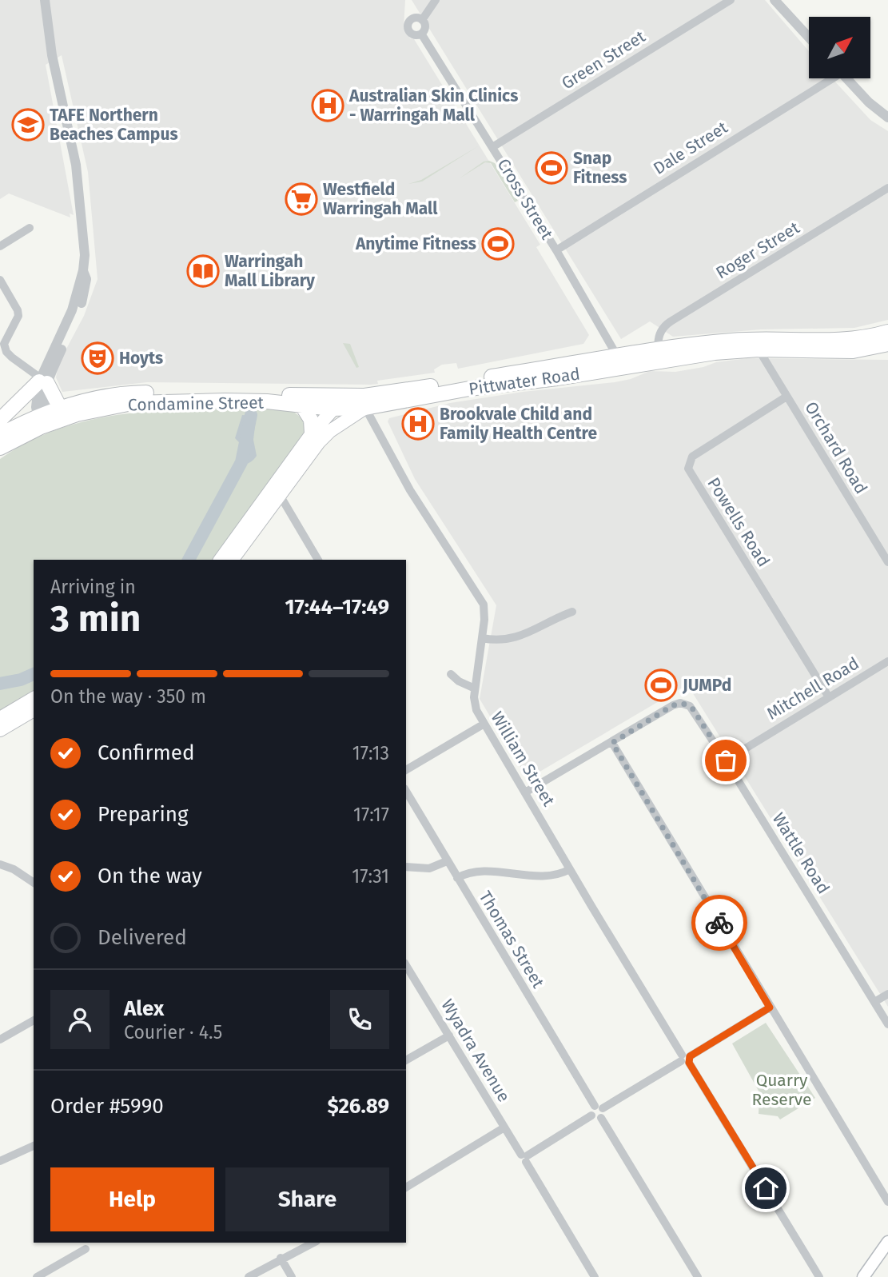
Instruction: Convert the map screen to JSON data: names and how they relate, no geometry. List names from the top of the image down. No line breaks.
{"streets":{"highway":["Pittwater Road","Condamine Street"],"street":["Green Street","Dale Street","Cross Street","Roger Street","Orchard Road","Powells Road","Mitchell Road","William Street","Wattle Road","Thomas Street","Wyadra Avenue"]},"crossings":[["Green Street","Cross Street"],["Dale Street","Cross Street"],["Cross Street","Pittwater Road"],["Roger Street","Pittwater Road"],["Pittwater Road","Condamine Street"],["Pittwater Road","Orchard Road"],["Pittwater Road","William Street"],["Condamine Street","William Street"],["Orchard Road","Powells Road"],["Powells Road","Mitchell Road"],["Mitchell Road","Wattle Road"]],"parks":["Quarry Reserve"],"places":{"hospital":["Australian Skin Clinics - Warringah Mall","Brookvale Child and Family Health Centre"],"school or university":["TAFE Northern Beaches Campus"],"sports":["Snap Fitness","Anytime Fitness","JUMPd"],"supermarket":["Westfield Warringah Mall"],"library":["Warringah Mall Library"],"theatre":["Hoyts"]},"north":"top right","page":{"heading":["3 min","Arriving in","17:44–17:49"],"panel":["Alex","Courier · 4.5","Order #5990","$26.89"],"bar":"On the way · 350 m","list":[["Confirmed","17:13"],["Preparing","17:17"],["On the way","17:31"],"Delivered"],"buttons":["Help","Share"]}}
